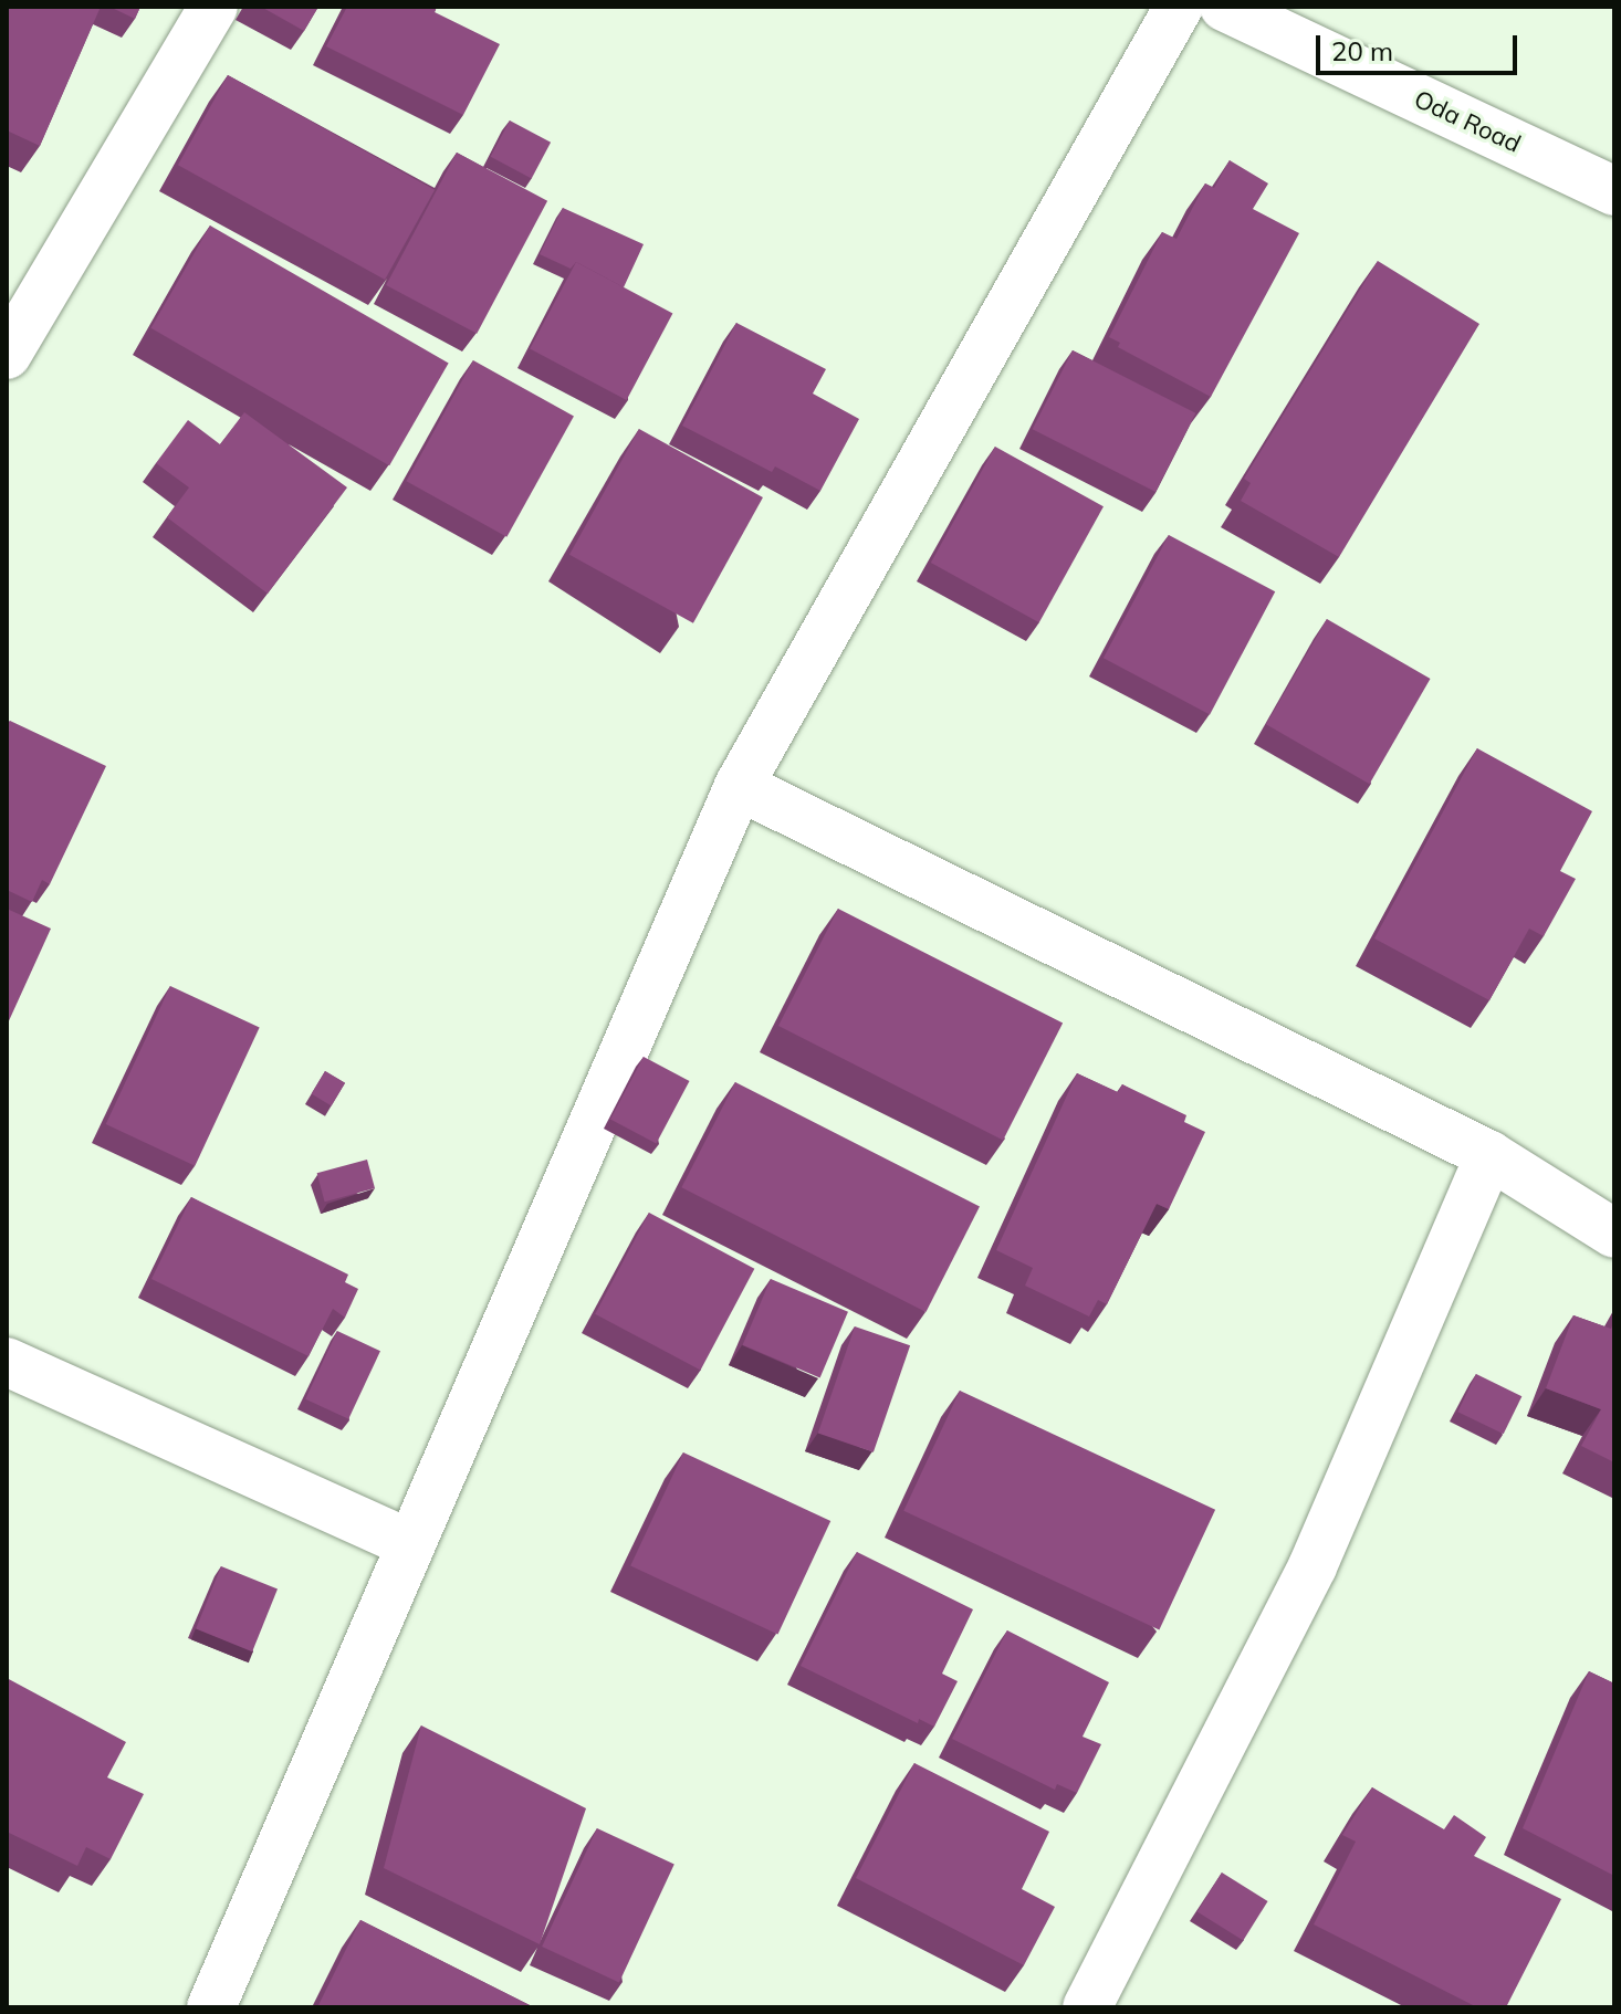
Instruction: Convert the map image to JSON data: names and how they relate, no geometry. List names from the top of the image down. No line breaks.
{"streets":{"street":["Oda Road"]},"scale_bar":"20 m"}
